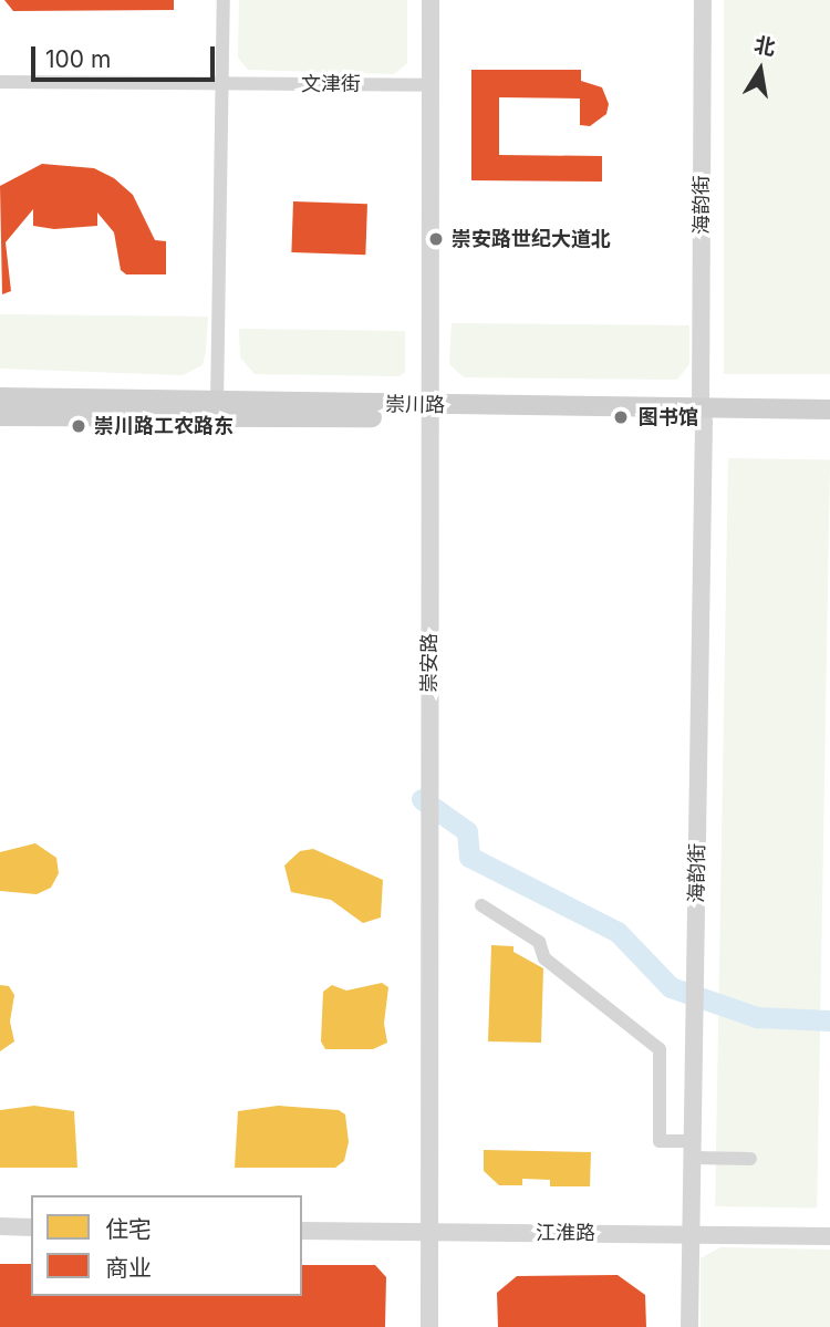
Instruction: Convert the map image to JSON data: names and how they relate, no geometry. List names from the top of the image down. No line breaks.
{"streets":{"main road":["崇川路"],"street":["文津街","海韵街","崇安路","江淮路"]},"crossings":[["文津街","崇安路"],["海韵街","崇川路"],["海韵街","江淮路"],["崇川路","崇安路"],["崇安路","江淮路"]],"places":["崇安路世纪大道北","图书馆","崇川路工农路东"],"legend":["住宅","商业"],"scale_bar":"100 m","north":"top"}
